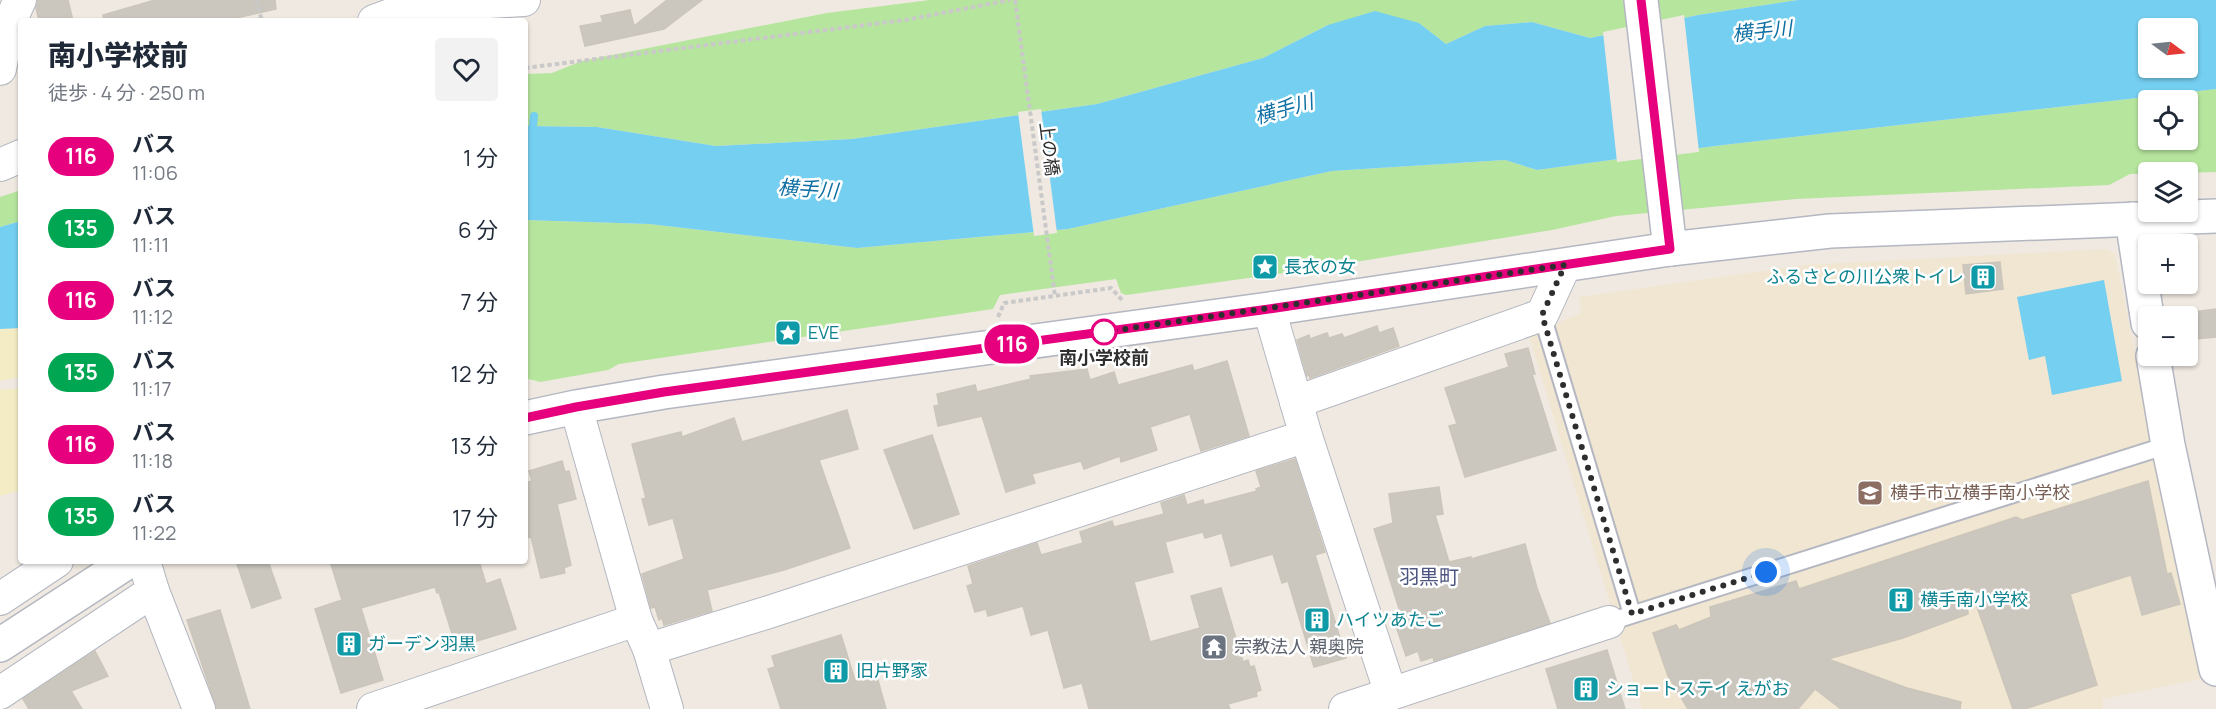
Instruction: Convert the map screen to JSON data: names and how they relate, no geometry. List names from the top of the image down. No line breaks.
{"streets":{"path":["上の橋"]},"districts":["羽黒町"],"water":["横手川"],"places":{"place":["長衣の女","EVE"],"building":["ふるさとの川公衆トイレ","横手南小学校","ハイツあたご","ガーデン羽黒","旧片野家","ショートステイ えがお"],"other":["南小学校前"],"school or university":["横手市立横手南小学校"],"temple":["宗教法人 親奥院"]},"lines":["bus line 116"],"north":"right","page":{"on_map":"116","map_buttons":["+","−"],"heading":["南小学校前","徒歩 · 4 分 · 250 m"],"list":[{"mark":"116","name":"バス","note":"11:06","value":"1 分"},{"mark":"135","name":"バス","note":"11:11","value":"6 分"},{"mark":"116","name":"バス","note":"11:12","value":"7 分"},{"mark":"135","name":"バス","note":"11:17","value":"12 分"},{"mark":"116","name":"バス","note":"11:18","value":"13 分"},{"mark":"135","name":"バス","note":"11:22","value":"17 分"}]}}
